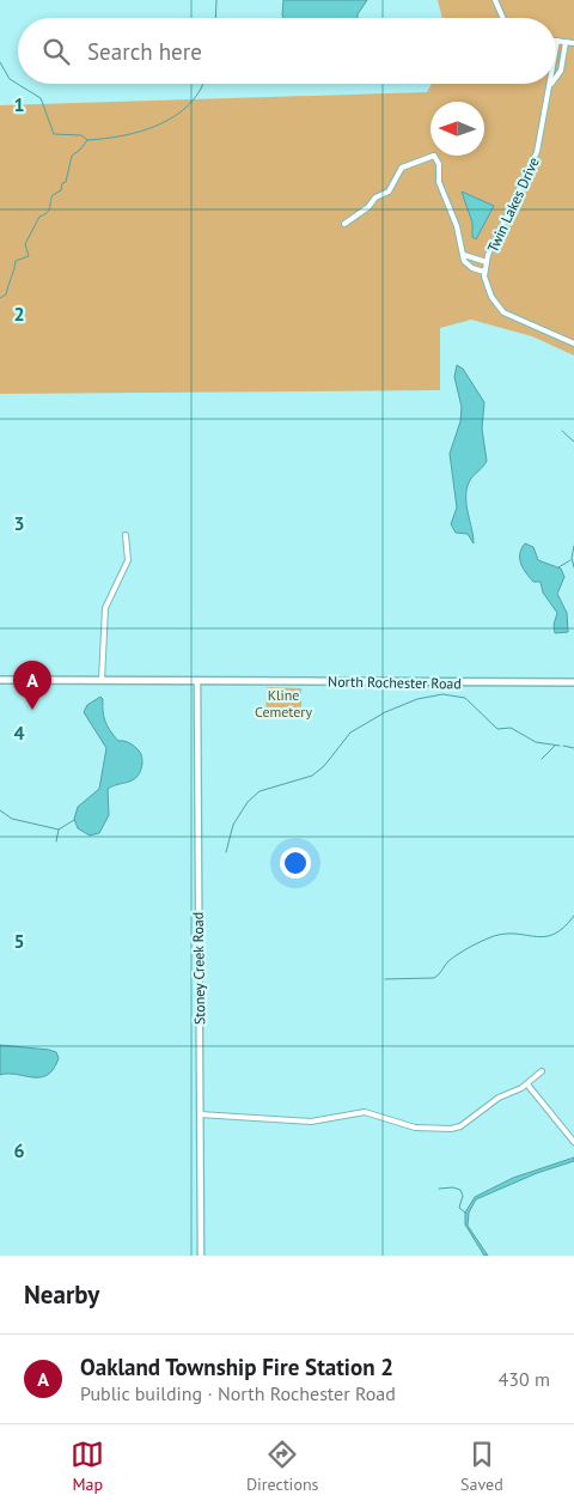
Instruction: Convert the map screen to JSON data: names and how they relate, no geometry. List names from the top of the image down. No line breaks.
{"streets":{"main road":["North Rochester Road"],"street":["Twin Lakes Drive","Stoney Creek Road"]},"crossings":[["North Rochester Road","Stoney Creek Road"]],"parks":["Kline Cemetery"],"north":"left","page":{"search":"Search here","pins":"A","heading":"Nearby","list":[{"mark":"A","name":"Oakland Township Fire Station 2","note":"Public building · North Rochester Road","value":"430 m"}],"nav":["Map","Directions","Saved"]},"grid":{"rows":["1","2","3","4","5","6"]}}
